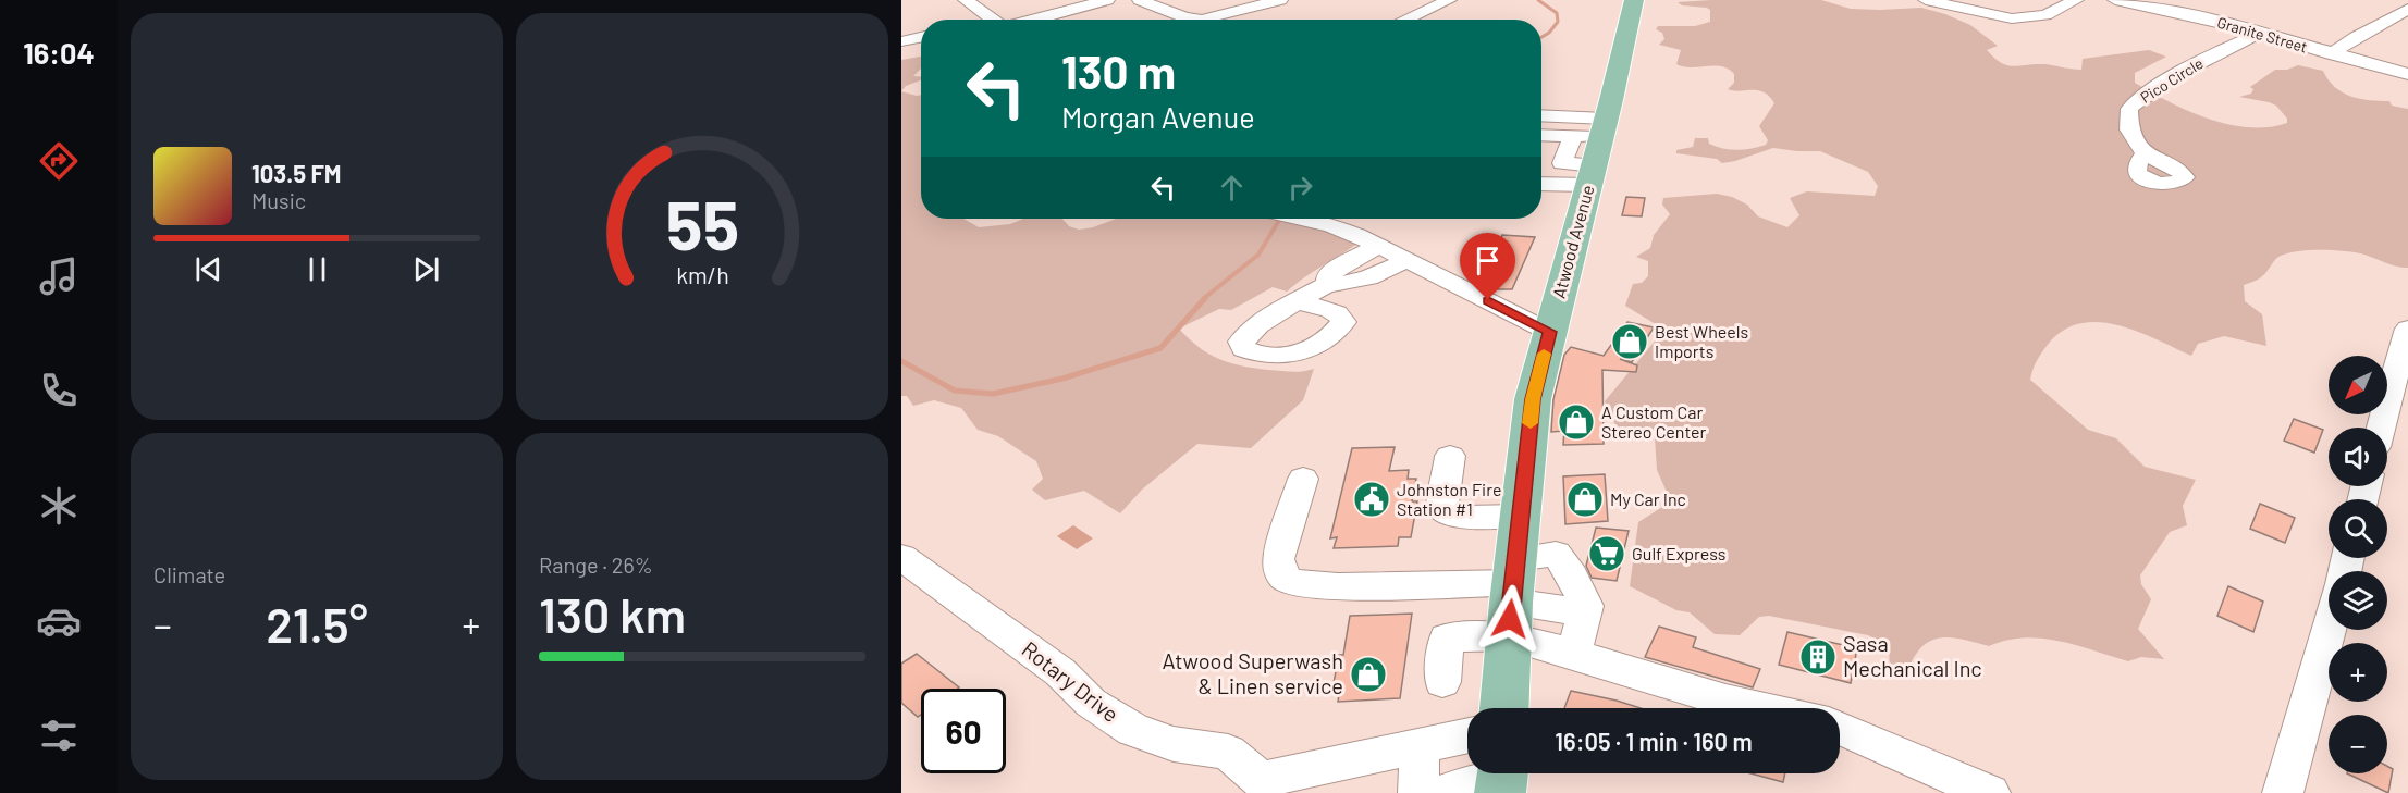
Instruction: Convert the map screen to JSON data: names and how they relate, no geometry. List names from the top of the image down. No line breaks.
{"streets":{"main road":["Atwood Avenue"],"street":["Granite Street","Pico Circle","Rotary Drive"]},"crossings":[["Granite Street","Pico Circle"]],"places":{"shop":["Best Wheels Imports","A Custom Car Stereo Center","My Car Inc","Atwood Superwash & Linen service"],"public building":["Johnston Fire Station #1"],"supermarket":["Gulf Express"],"building":["Sasa Mechanical Inc"]},"north":"bottom left","page":{"tabs":"16:04","turn":["130 m","Morgan Avenue"],"song":["103.5 FM","Music"],"map_buttons":["+","−"],"tile":["Climate",["Range · 26%","130 km"]],"heat":["−","21.5°","+"],"limit":"60","trip":"16:05 · 1 min · 160 m","gauge":["55","km/h"]}}
